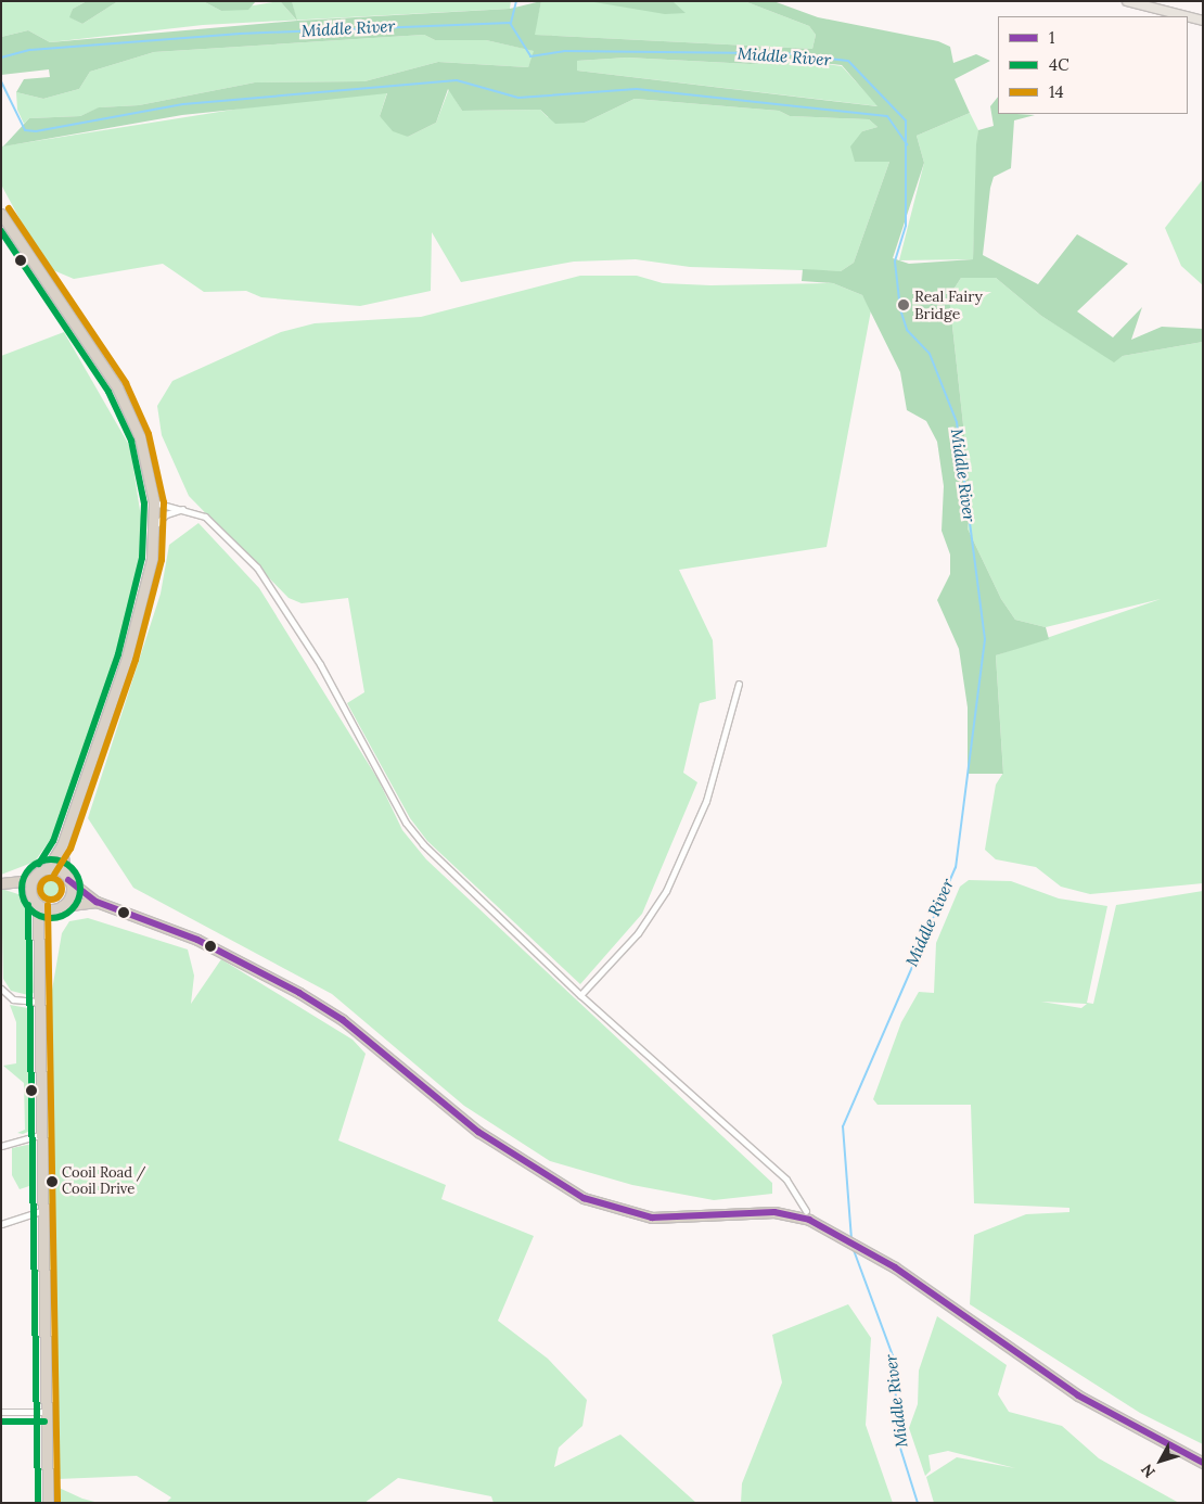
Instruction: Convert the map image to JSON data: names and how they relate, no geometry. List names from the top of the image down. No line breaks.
{"water":["Middle River"],"places":["Real Fairy Bridge","Cooil Road / Cooil Drive"],"lines":["transit line 14","transit line 4C","transit line 1"],"legend":["1","4C","14"],"north":"bottom left"}
